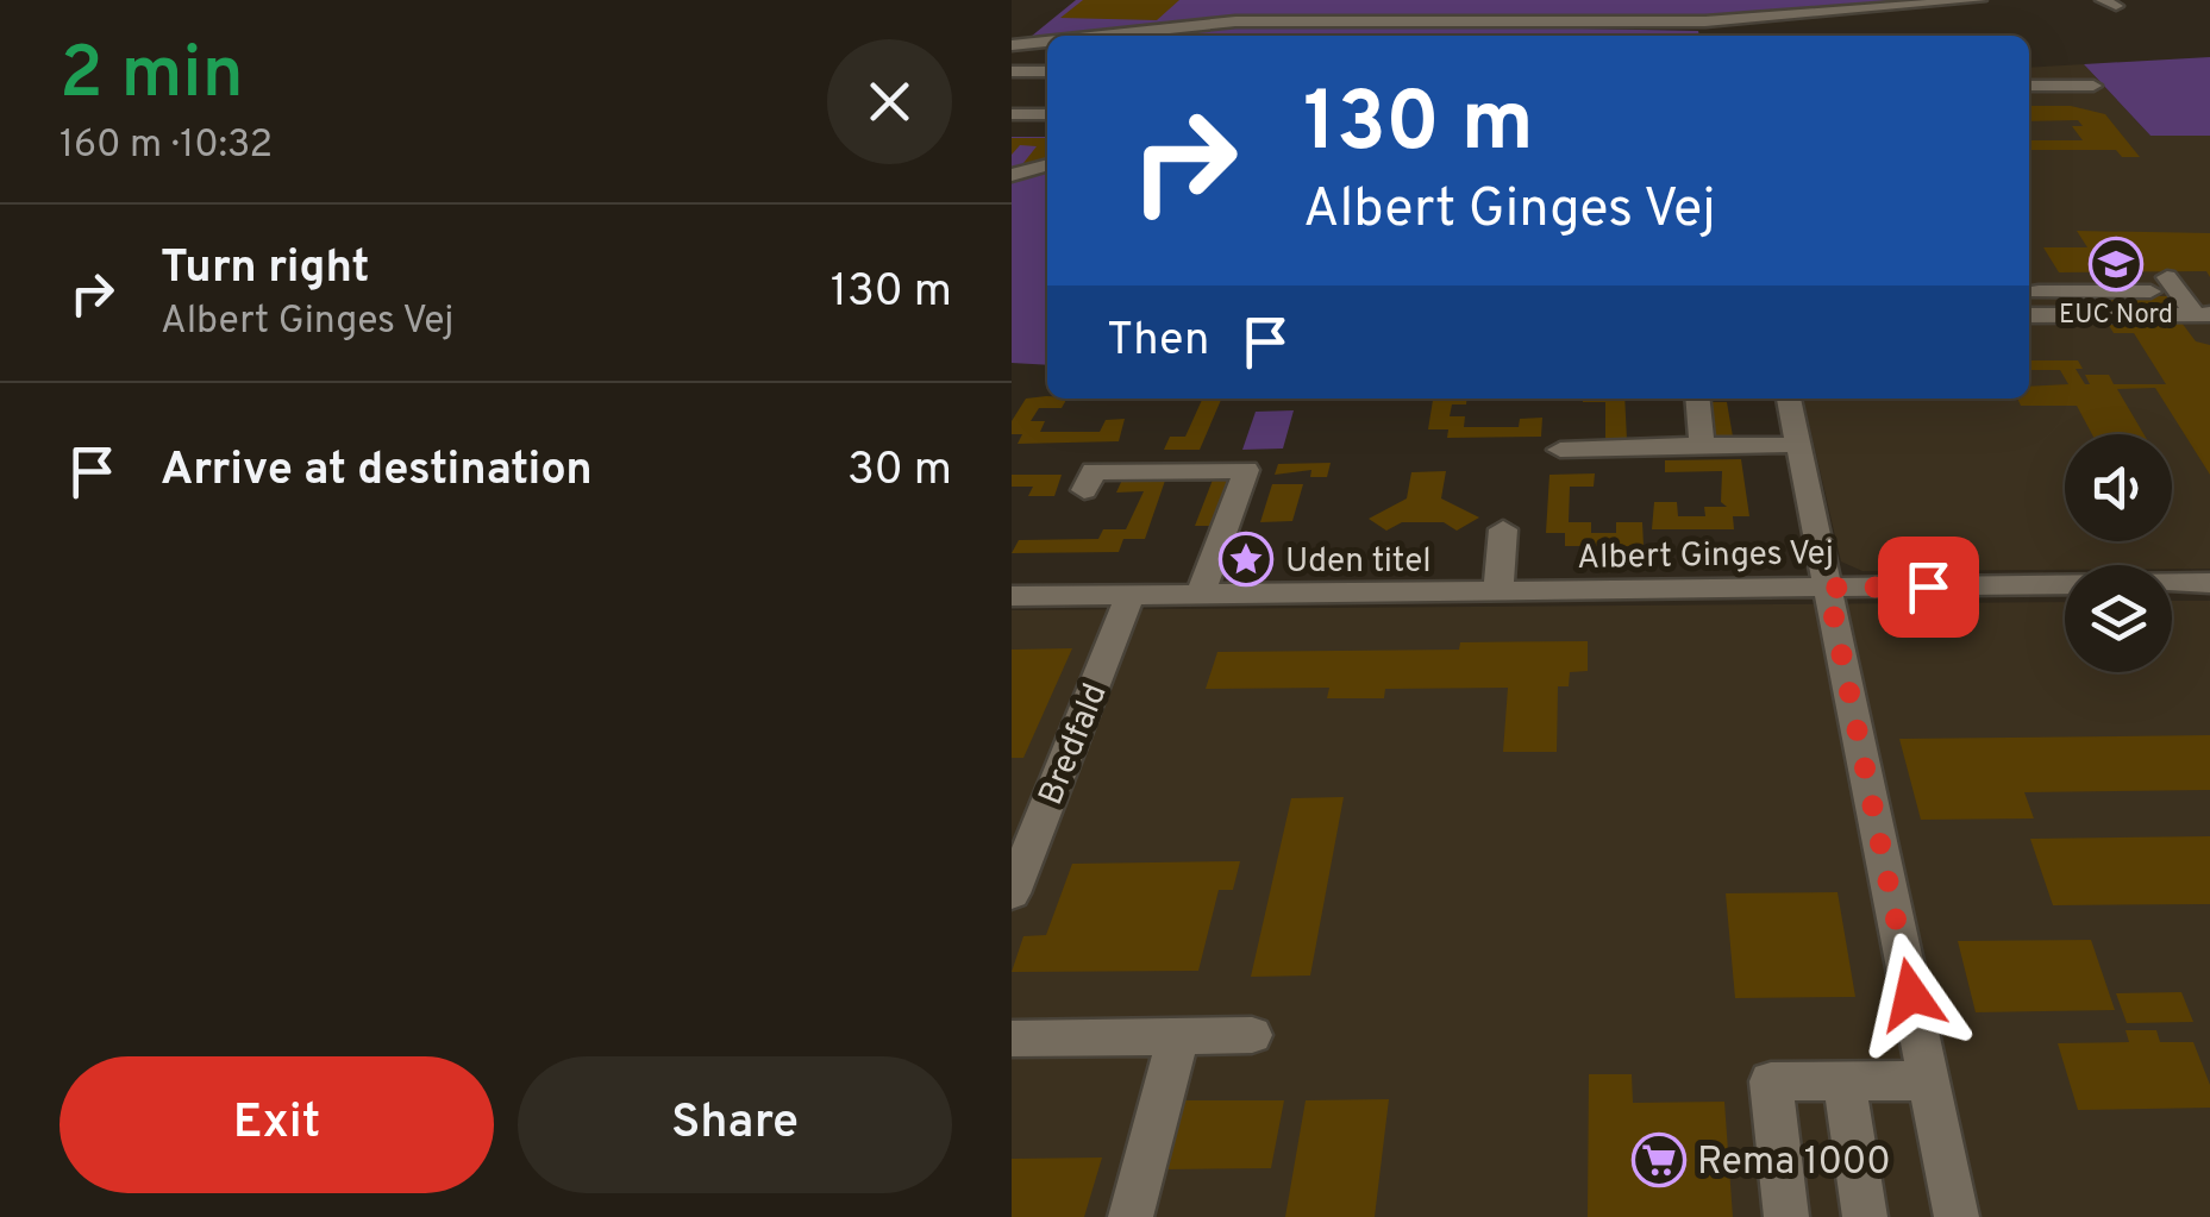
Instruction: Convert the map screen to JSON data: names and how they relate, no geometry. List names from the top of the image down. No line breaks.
{"streets":{"street":["Albert Ginges Vej","Bredfald"]},"crossings":[["Albert Ginges Vej","Bredfald"]],"places":{"school or university":["EUC Nord"],"place":["Uden titel"],"supermarket":["Rema 1000"]},"page":{"heading":["2 min","160 m · 10:32"],"turn":["130 m","Albert Ginges Vej"],"list":[{"name":"Turn right","note":"Albert Ginges Vej","value":"130 m"},{"name":"Arrive at destination","value":"30 m"}],"then":"Then","buttons":["Exit","Share"]}}
